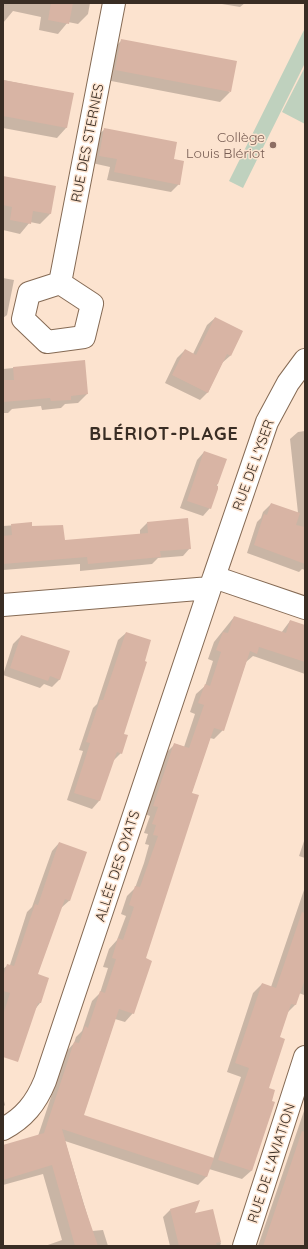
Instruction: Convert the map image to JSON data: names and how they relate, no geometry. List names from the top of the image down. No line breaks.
{"streets":{"street":["RUE DES STERNES","RUE DE L'YSER","ALLÉE DES OYATS","RUE DE L'AVIATION"]},"crossings":[["RUE DE L'YSER","ALLÉE DES OYATS"]],"districts":["BLÉRIOT-PLAGE"],"places":["Collège Louis Blériot"]}
